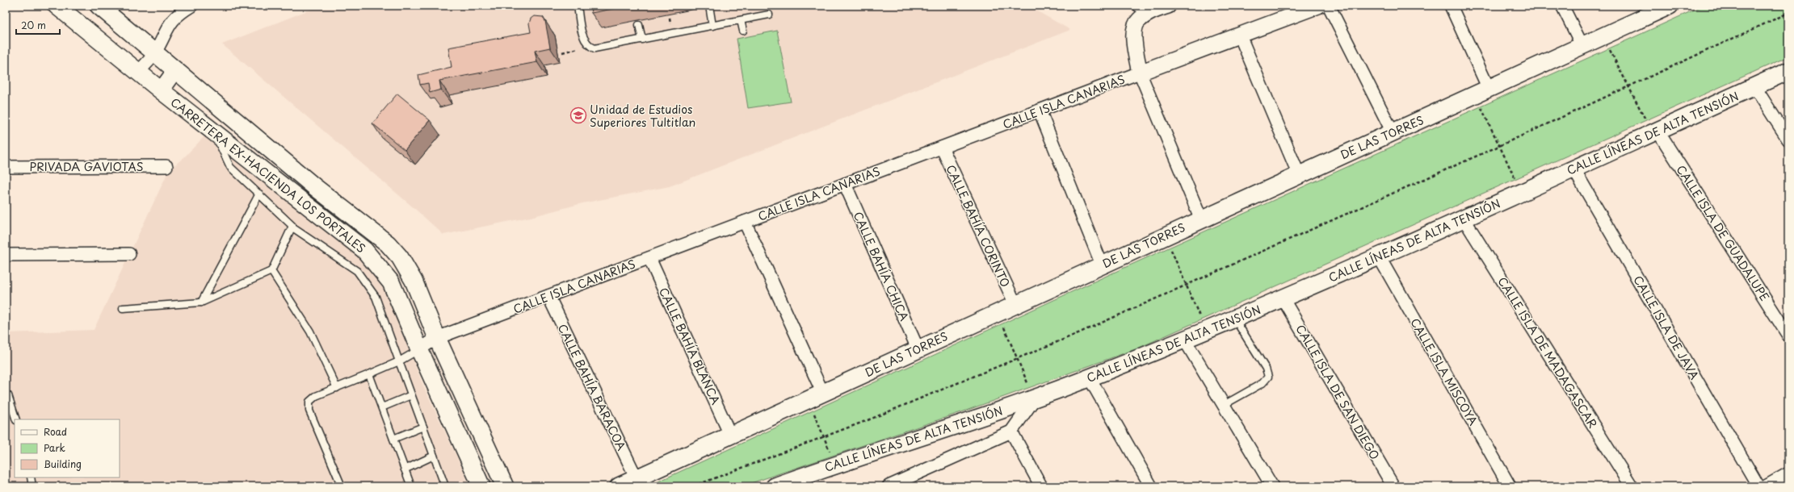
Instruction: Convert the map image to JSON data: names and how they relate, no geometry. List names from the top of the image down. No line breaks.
{"streets":{"main road":["CALLE LÍNEAS DE ALTA TENSIÓN","DE LAS TORRES","CARRETERA EX-HACIENDA LOS PORTALES"],"street":["CALLE ISLA CANARIAS","PRIVADA GAVIOTAS","CALLE BAHÍA CORINTO","CALLE ISLA DE GUADALUPE","CALLE BAHÍA CHICA","CALLE ISLA DE JAVA","CALLE BAHÍA BLANCA","CALLE ISLA DE MADAGASCAR","CALLE ISLA MISCOYA","CALLE BAHÍA BARACOA","CALLE ISLA DE SAN DIEGO"]},"crossings":[["CALLE ISLA CANARIAS","CARRETERA EX-HACIENDA LOS PORTALES"],["CALLE ISLA CANARIAS","CALLE BAHÍA CORINTO"],["CALLE ISLA CANARIAS","CALLE BAHÍA CHICA"],["CALLE ISLA CANARIAS","CALLE BAHÍA BLANCA"],["CALLE ISLA CANARIAS","CALLE BAHÍA BARACOA"],["CALLE LÍNEAS DE ALTA TENSIÓN","CALLE ISLA DE GUADALUPE"],["CALLE LÍNEAS DE ALTA TENSIÓN","CALLE ISLA DE JAVA"],["CALLE LÍNEAS DE ALTA TENSIÓN","CALLE ISLA DE MADAGASCAR"],["CALLE LÍNEAS DE ALTA TENSIÓN","CALLE ISLA MISCOYA"],["CALLE LÍNEAS DE ALTA TENSIÓN","CALLE ISLA DE SAN DIEGO"],["DE LAS TORRES","CALLE BAHÍA CORINTO"],["DE LAS TORRES","CALLE BAHÍA CHICA"],["DE LAS TORRES","CALLE BAHÍA BLANCA"],["DE LAS TORRES","CALLE BAHÍA BARACOA"]],"places":{"school or university":["Unidad de Estudios Superiores Tultitlan"]},"legend":["Road","Park","Building"],"scale_bar":"20 m"}
